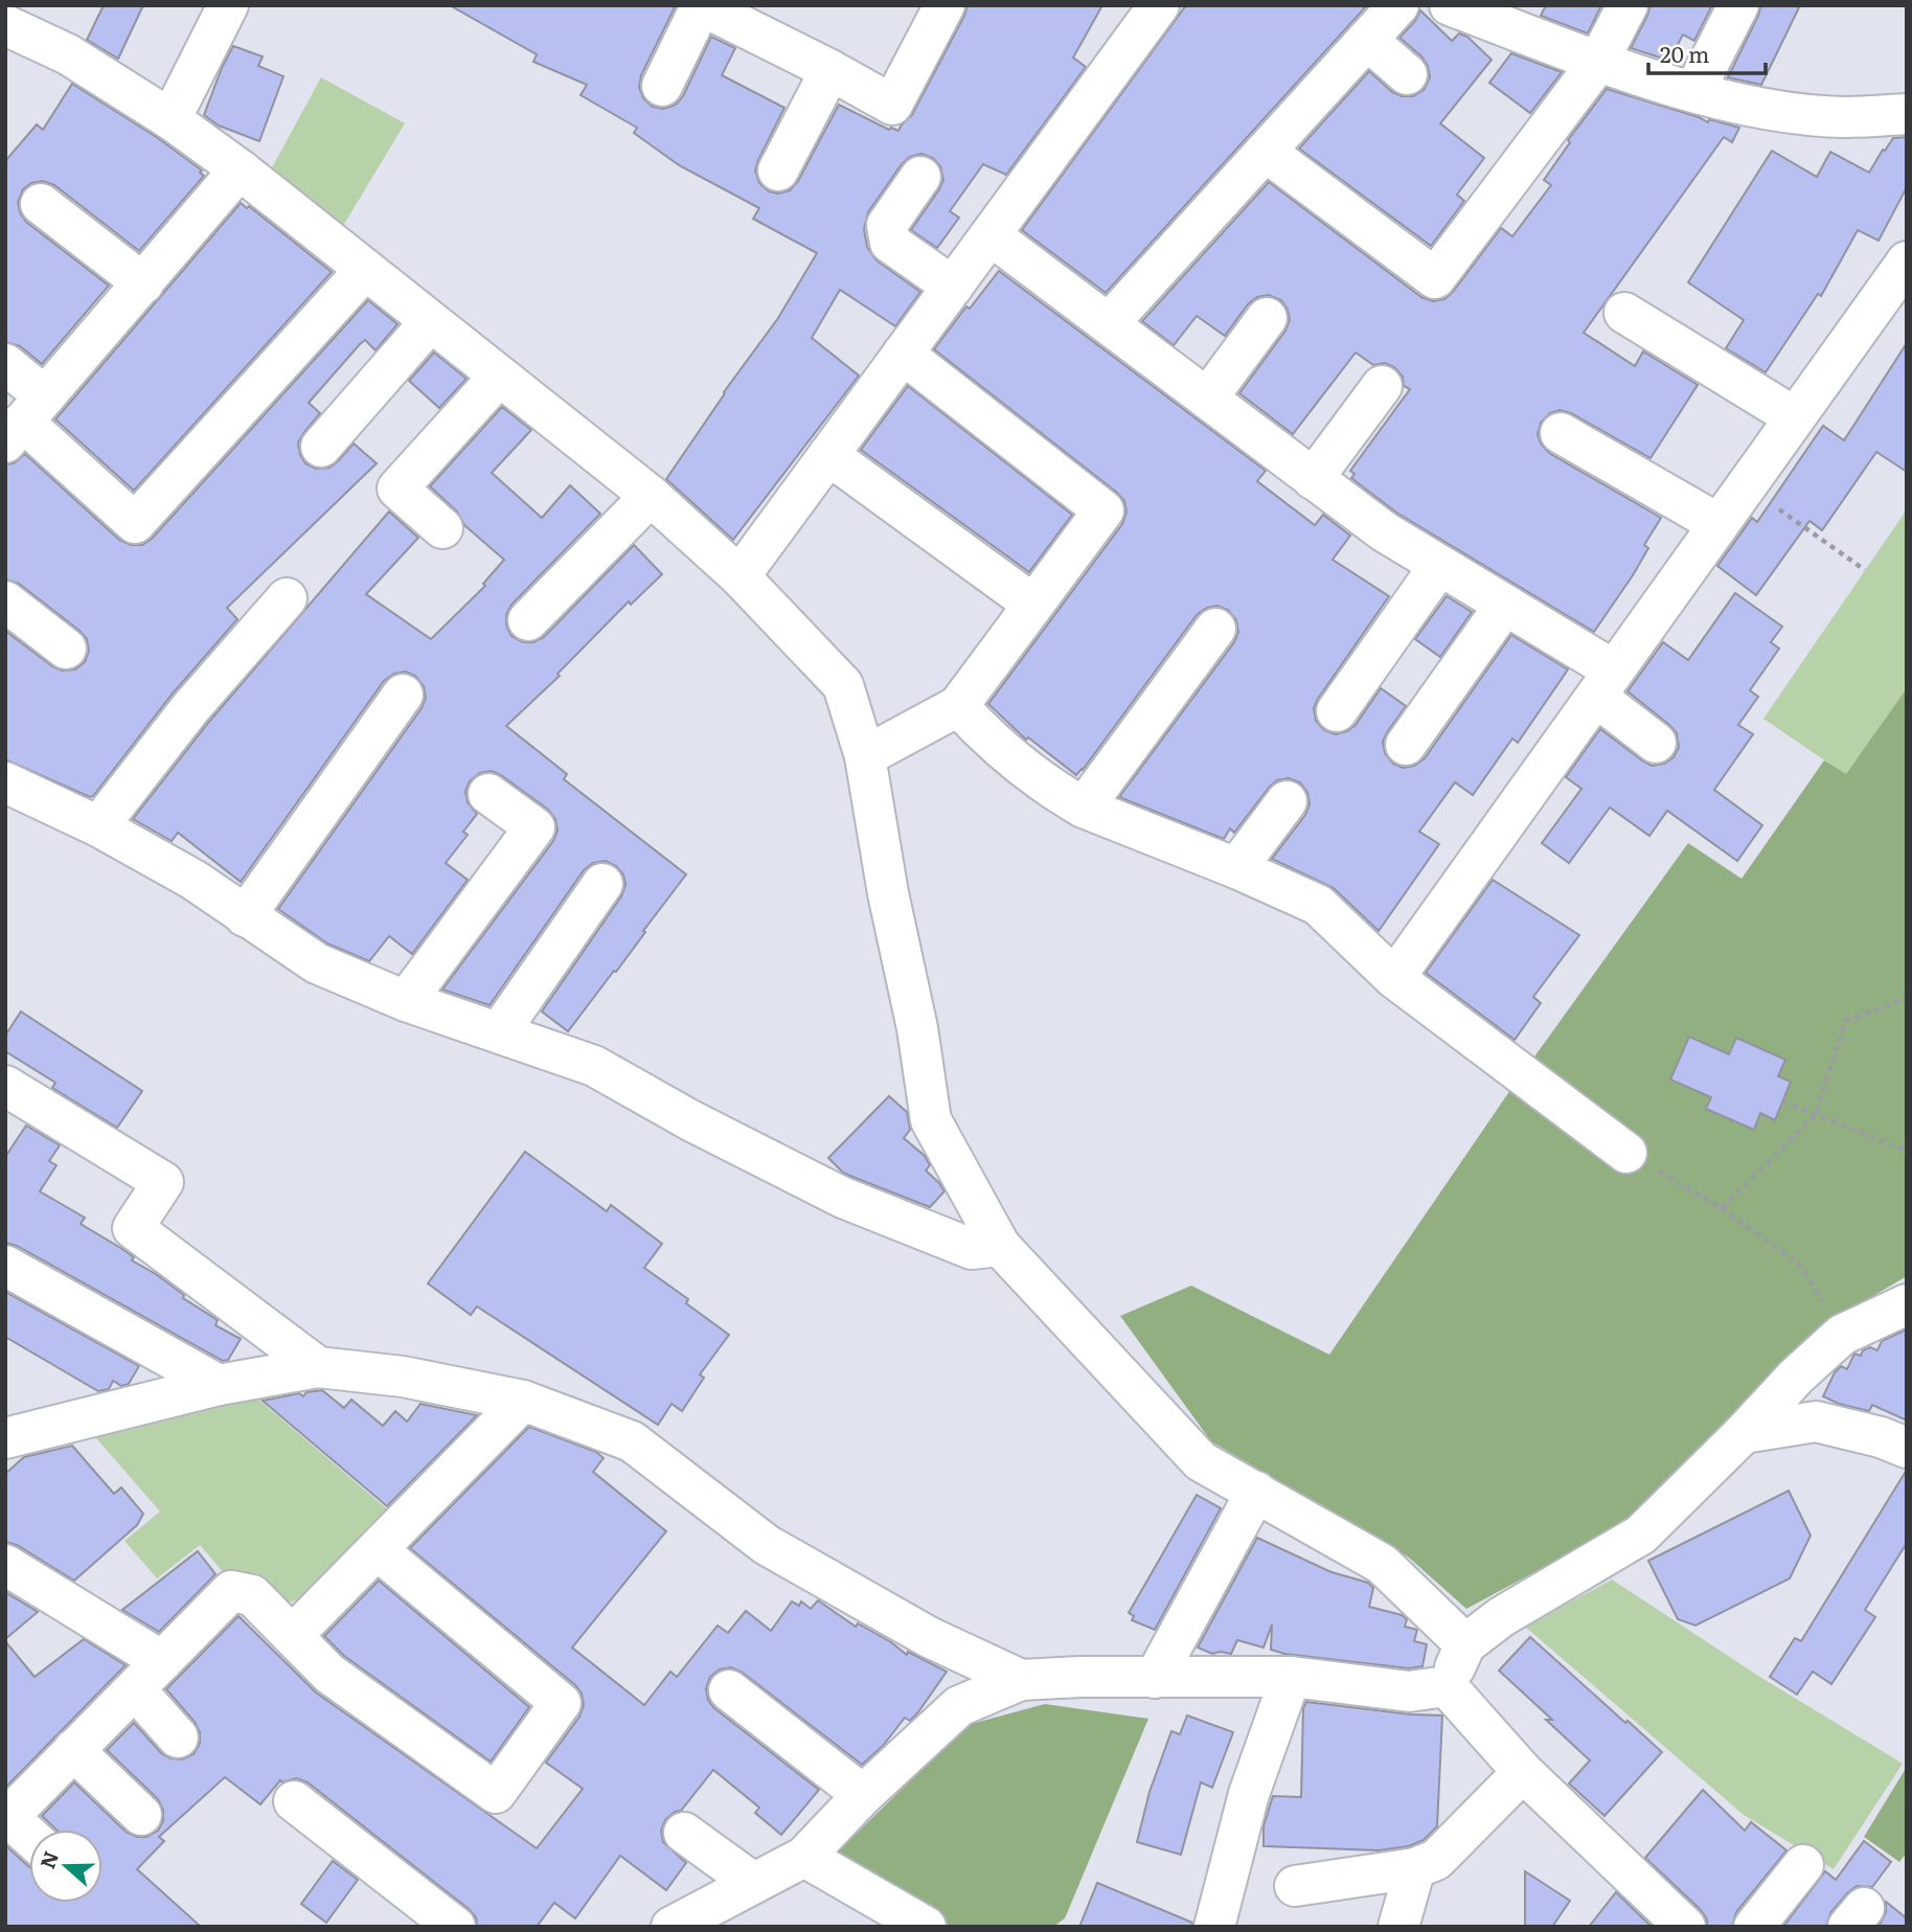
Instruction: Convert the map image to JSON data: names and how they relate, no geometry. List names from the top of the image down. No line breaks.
{"scale_bar":"20 m","north":"left"}
